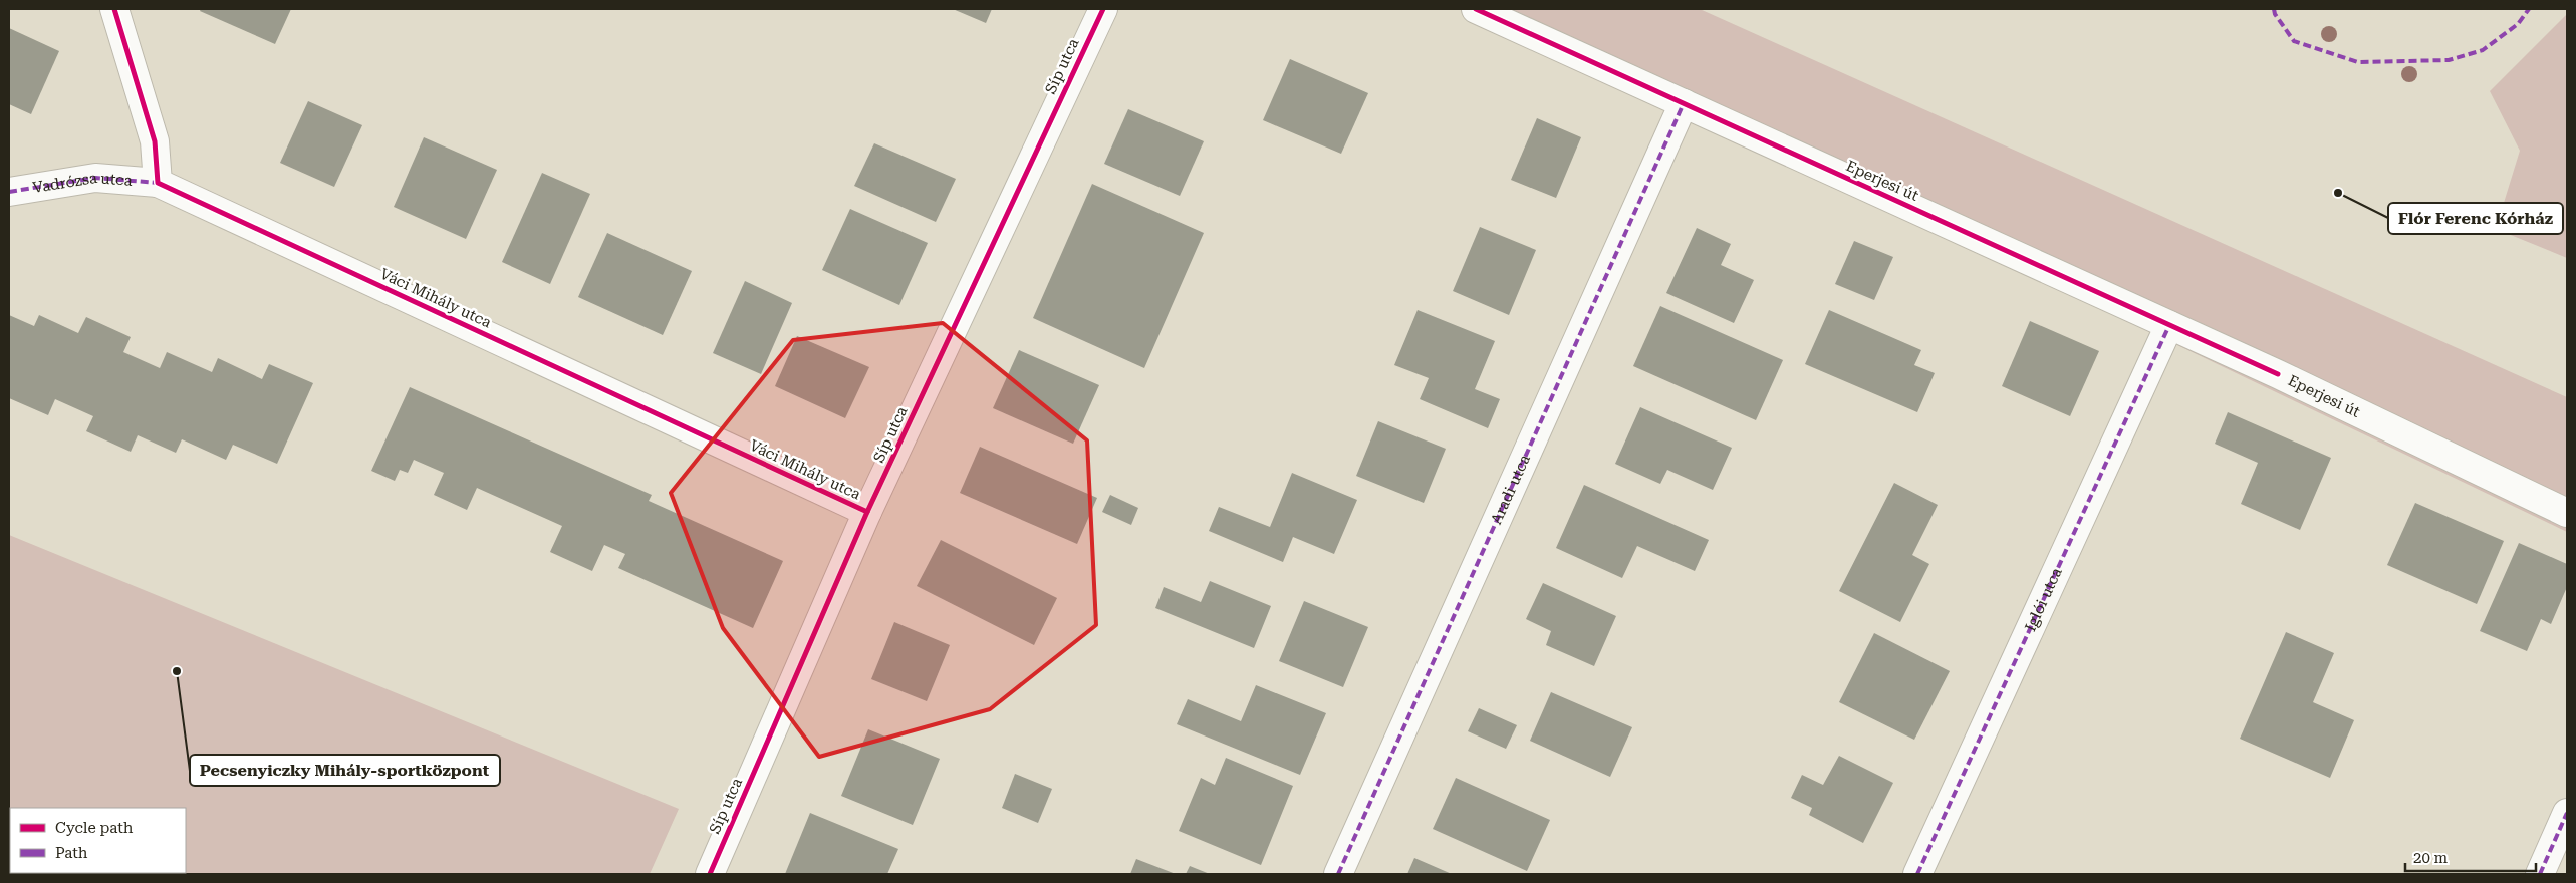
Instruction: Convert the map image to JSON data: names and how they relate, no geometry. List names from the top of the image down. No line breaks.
{"streets":{"street":["Síp utca","Eperjesi út","Vadrózsa utca","Váci Mihály utca","Aradi utca","Iglói utca"]},"crossings":[["Síp utca","Váci Mihály utca"],["Eperjesi út","Aradi utca"],["Eperjesi út","Iglói utca"],["Vadrózsa utca","Váci Mihály utca"]],"places":["Flór Ferenc Kórház","Pecsenyiczky Mihály-sportközpont"],"legend":["Cycle path","Path"],"scale_bar":"20 m"}
